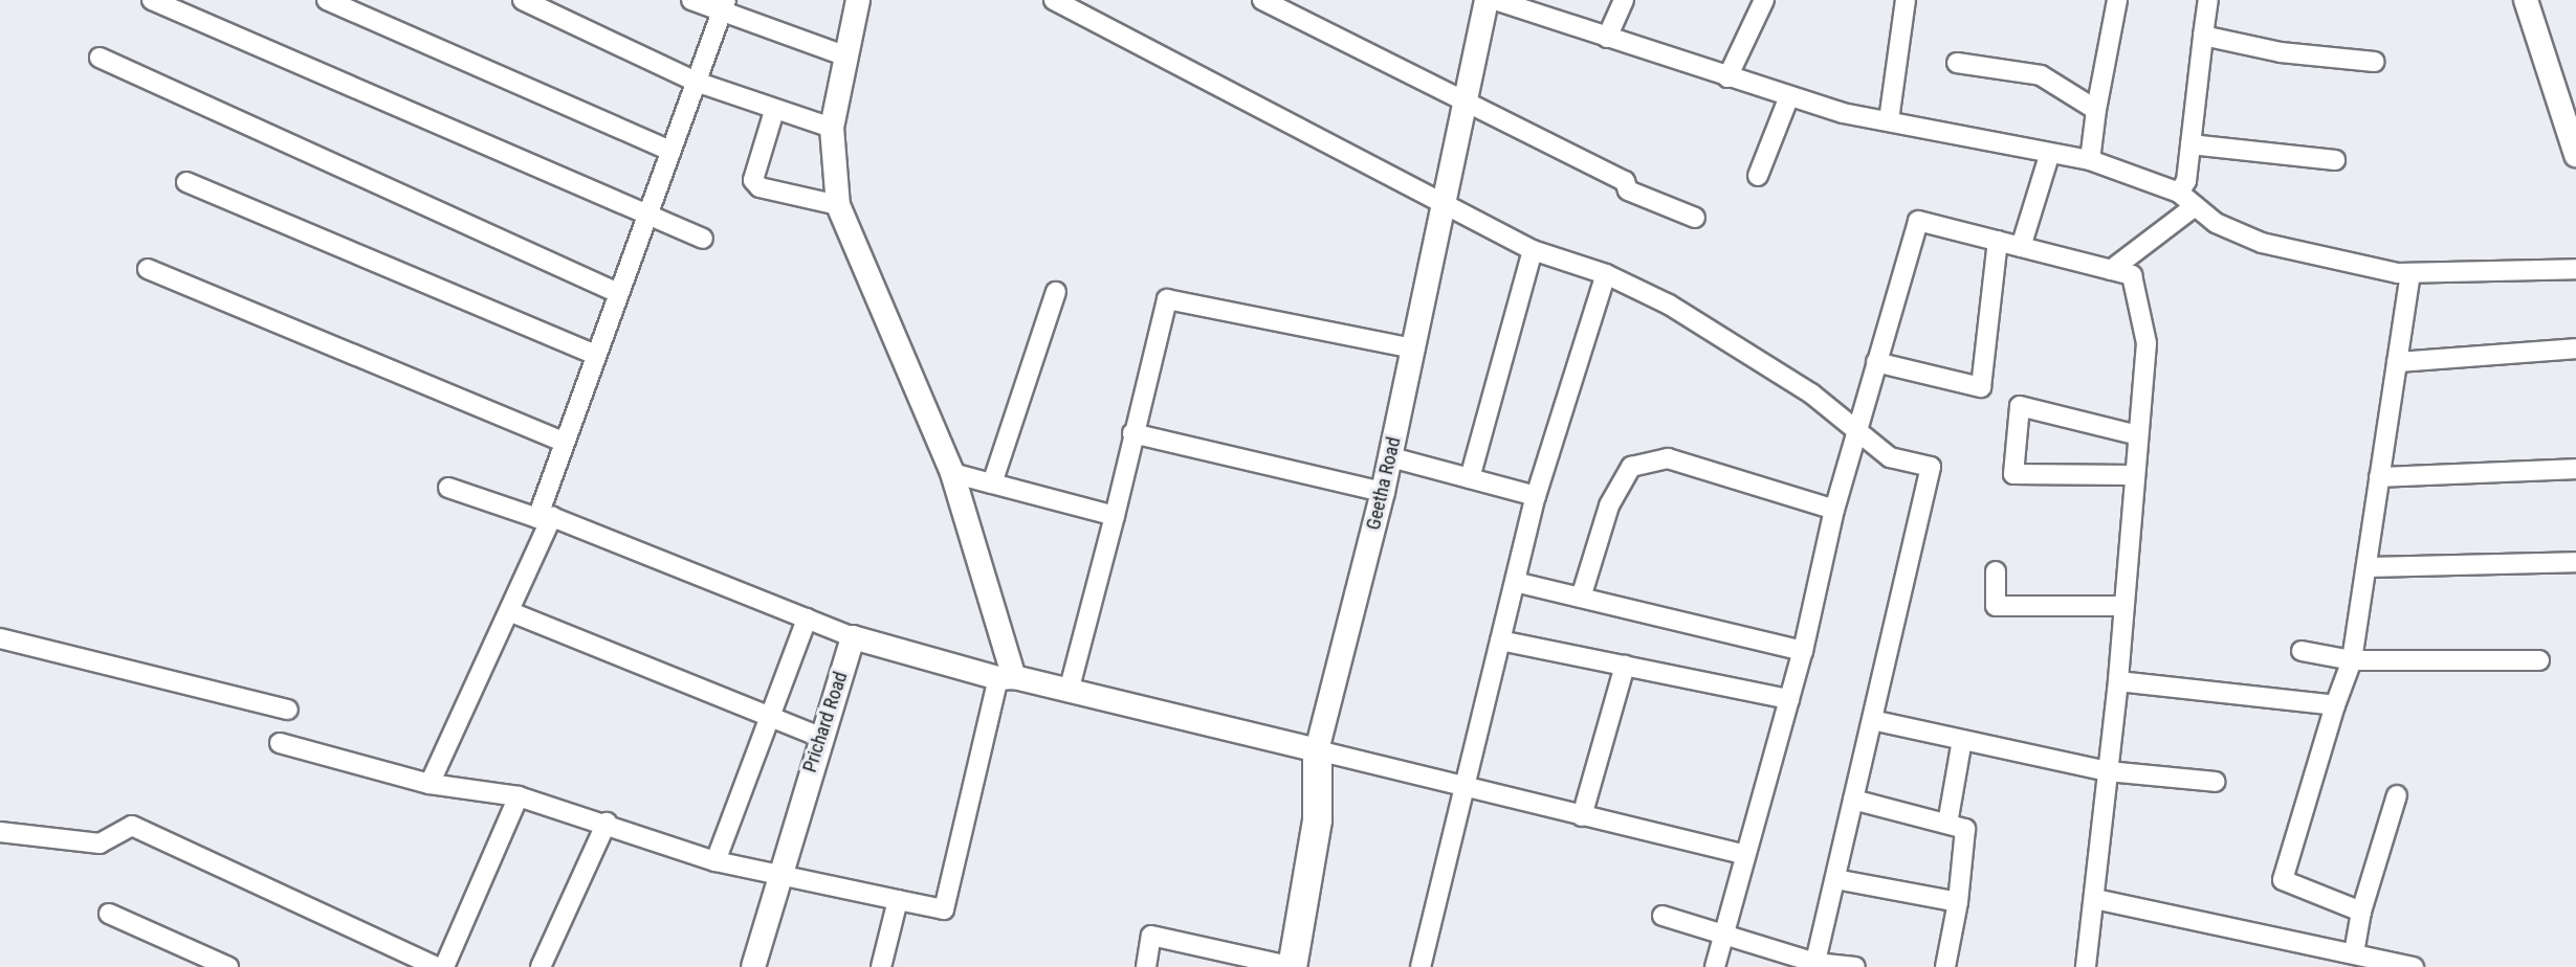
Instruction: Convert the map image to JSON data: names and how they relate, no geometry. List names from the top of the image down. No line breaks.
{"streets":{"main road":["Geetha Road"],"street":["Prichard Road"]}}
